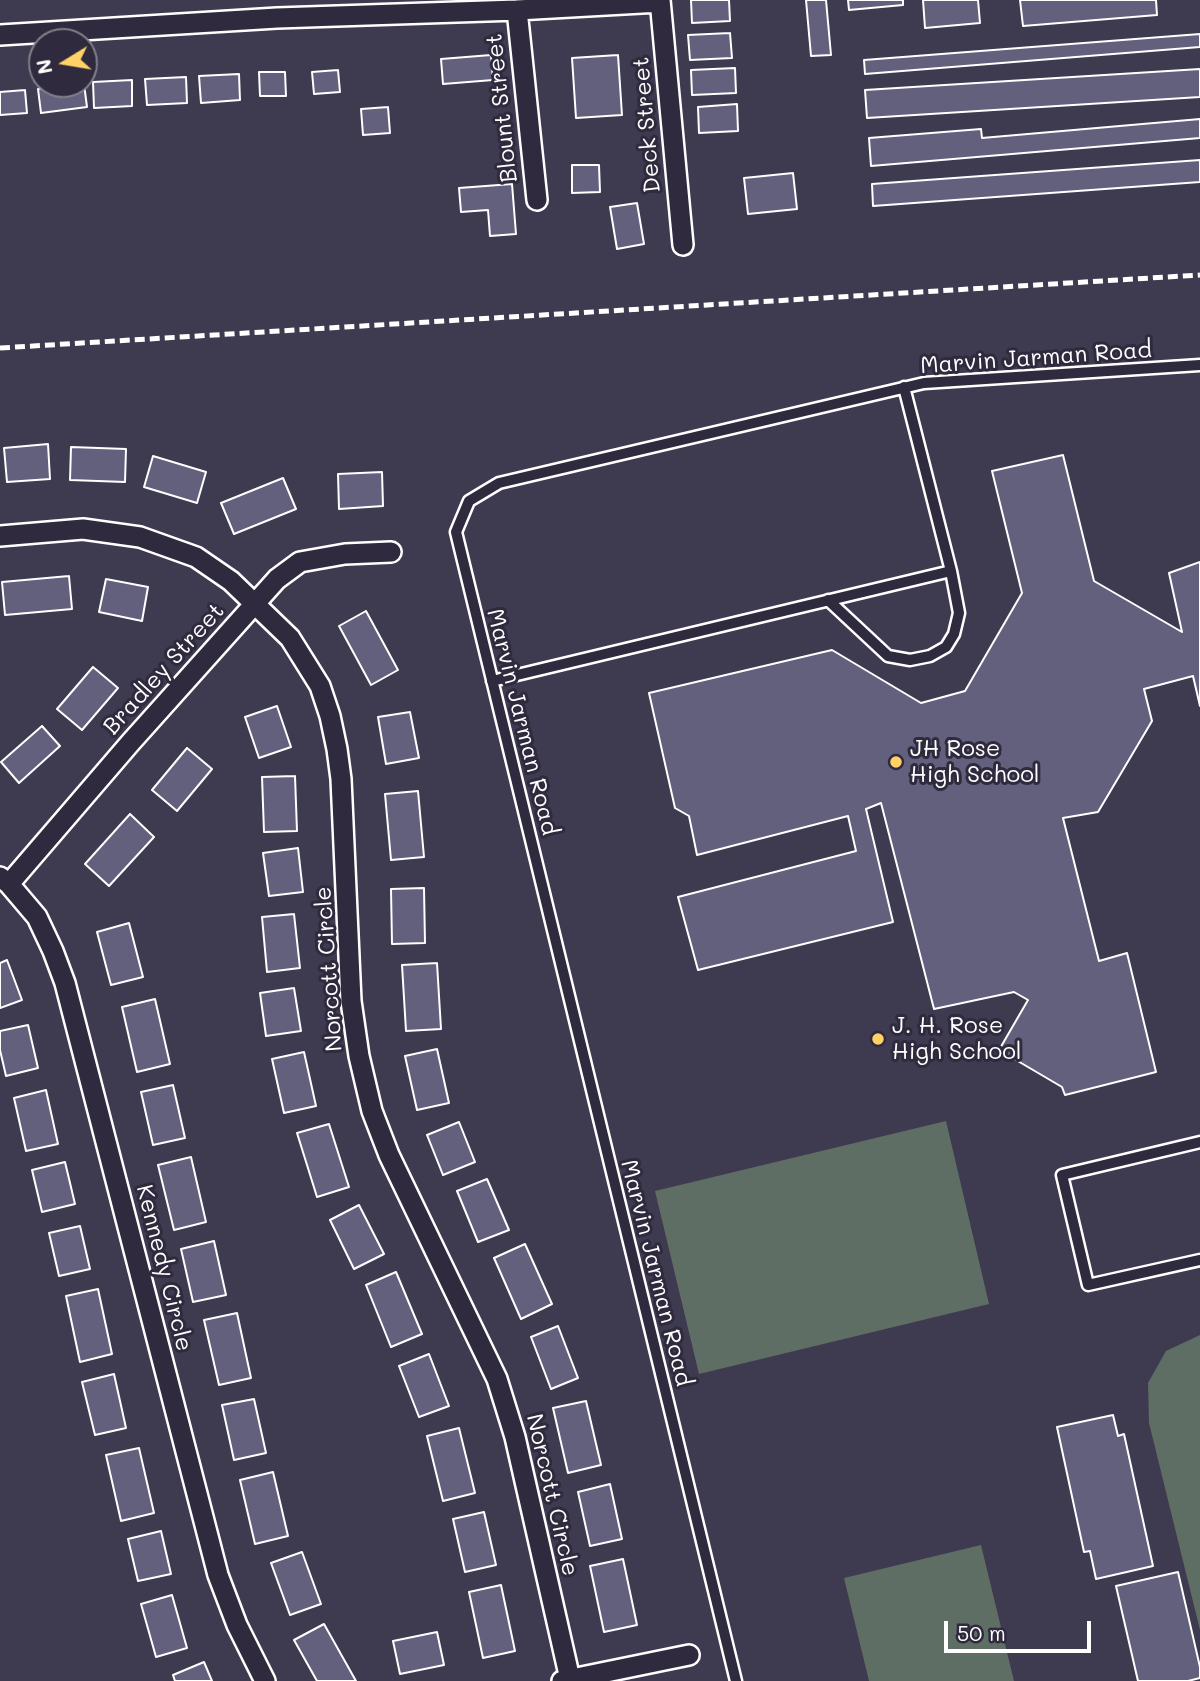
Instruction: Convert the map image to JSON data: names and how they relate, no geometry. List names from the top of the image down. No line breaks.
{"streets":{"street":["Blount Street","Deck Street","Bradley Street","Norcott Circle","Kennedy Circle"],"lane":["Marvin Jarman Road"]},"crossings":[["Bradley Street","Norcott Circle"],["Bradley Street","Kennedy Circle"]],"places":["JH Rose High School","J. H. Rose High School"],"scale_bar":"50 m","north":"left"}
